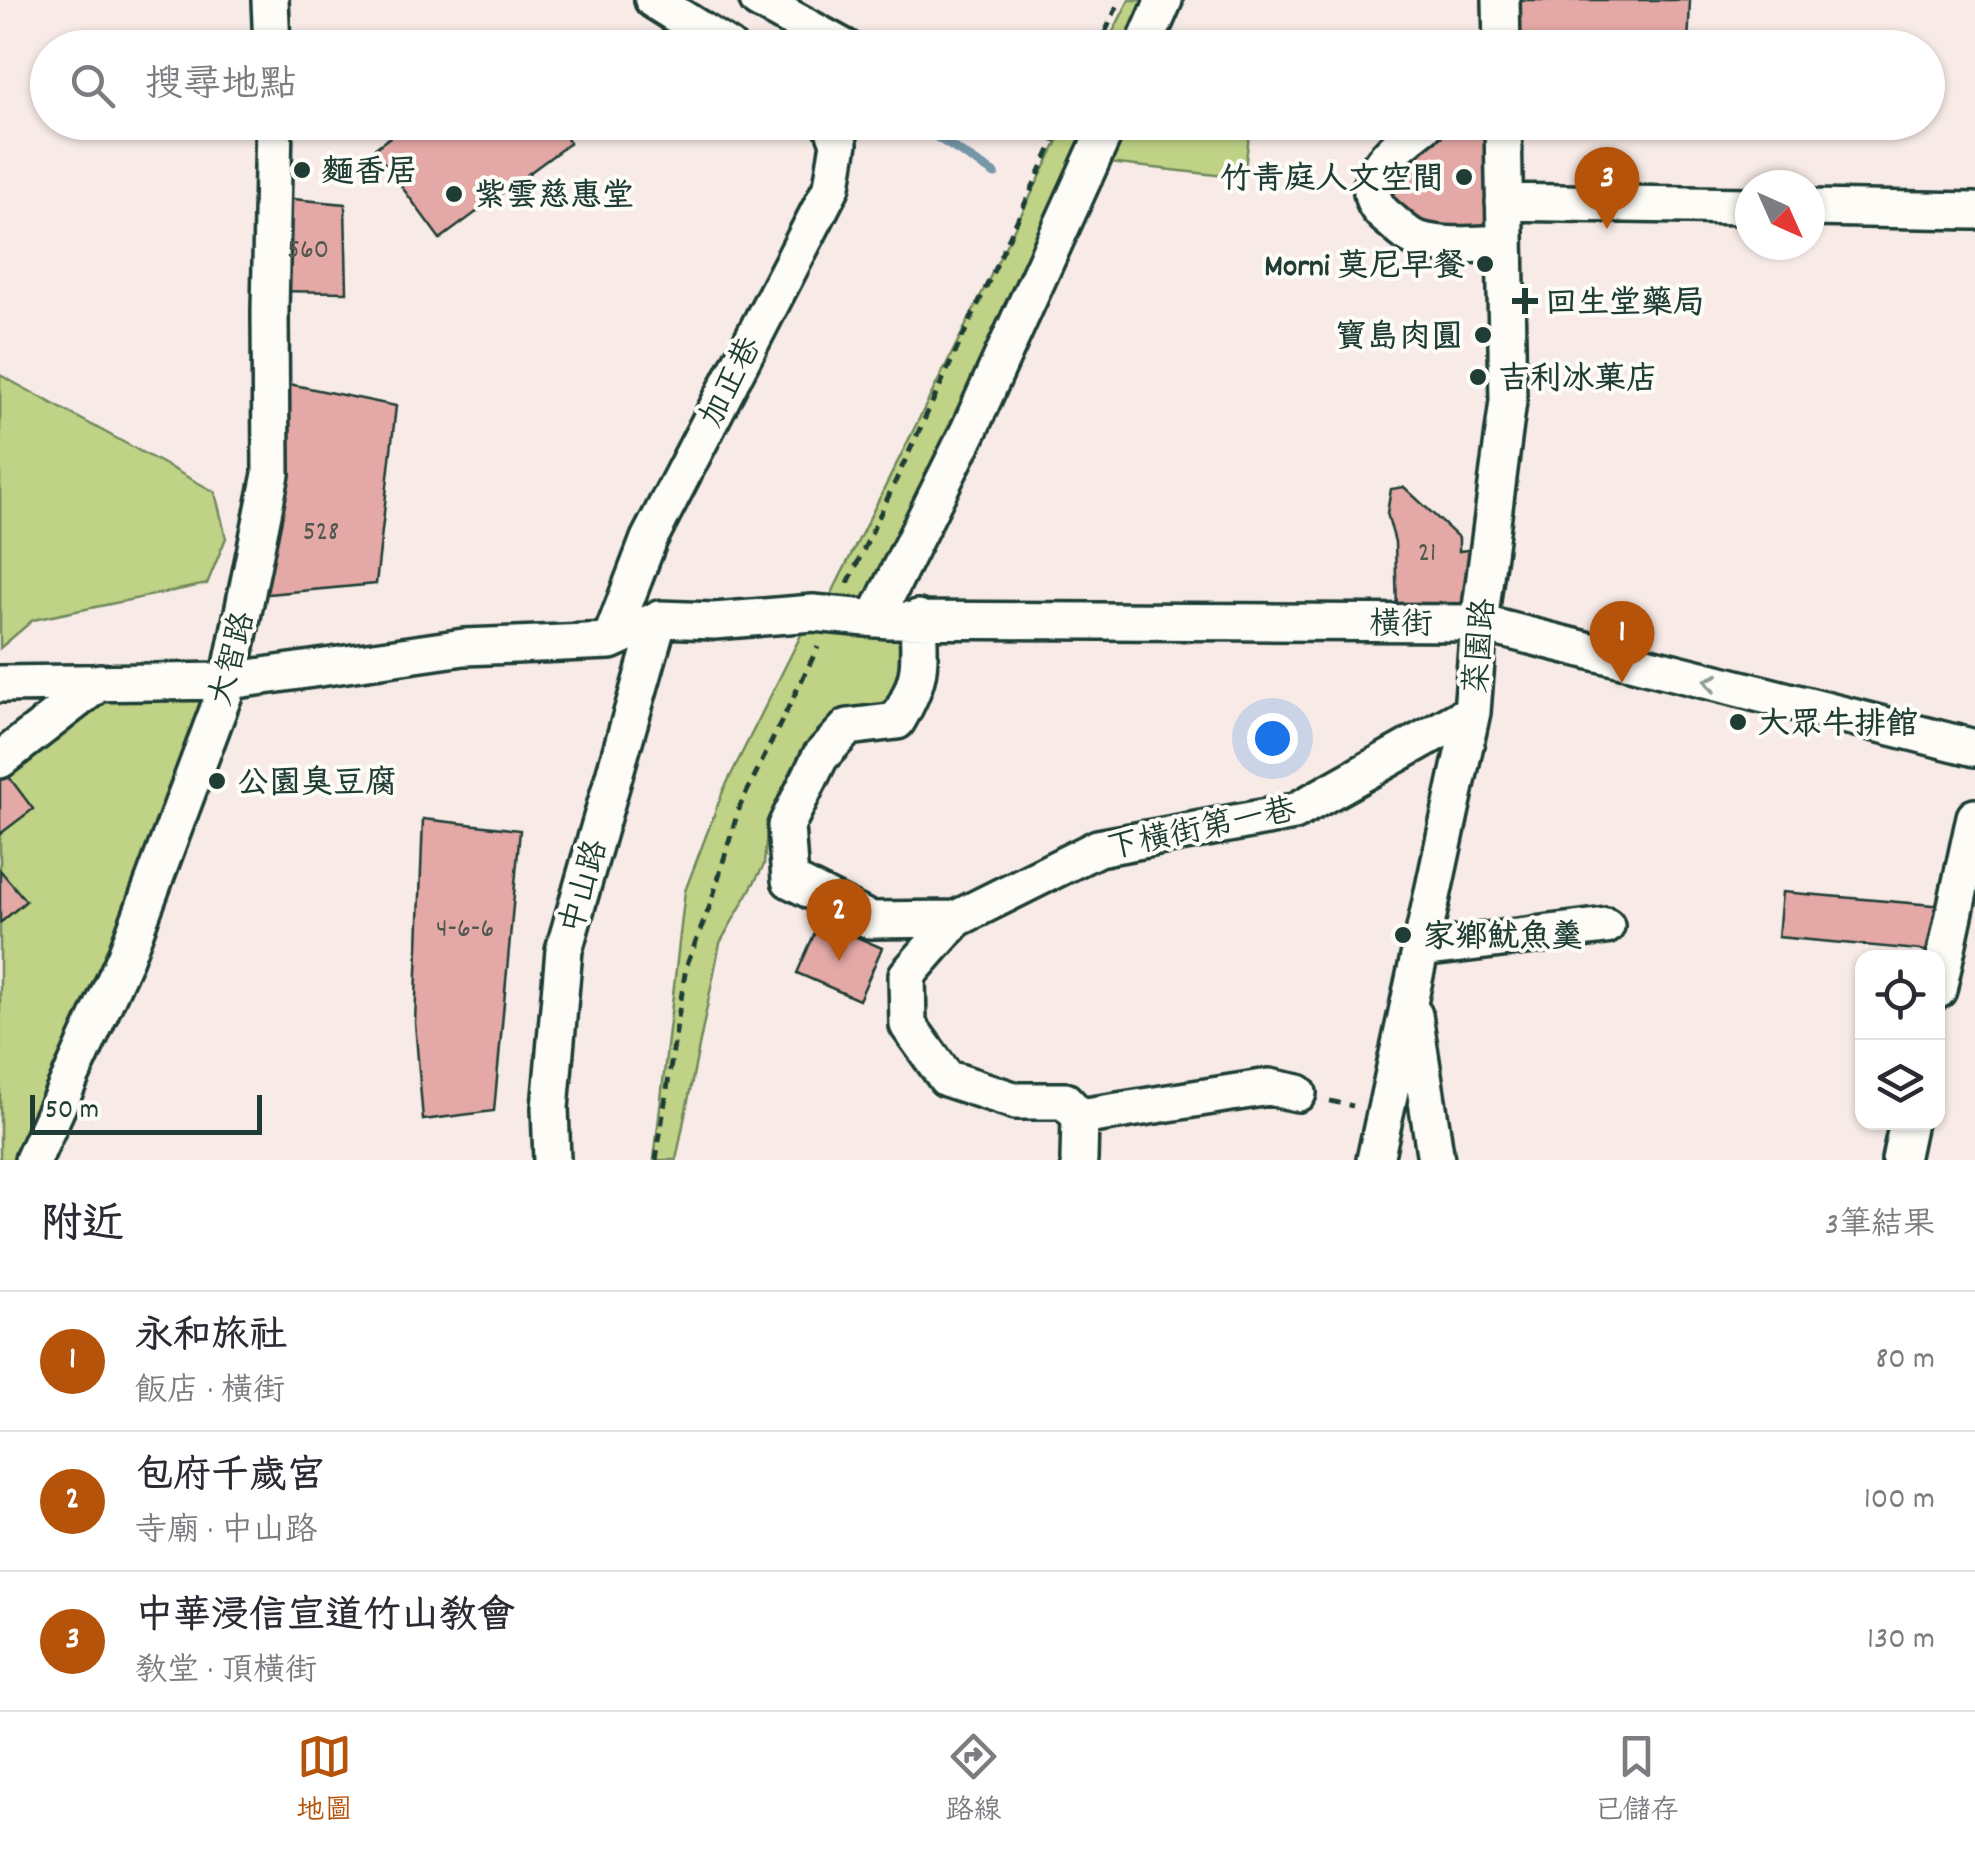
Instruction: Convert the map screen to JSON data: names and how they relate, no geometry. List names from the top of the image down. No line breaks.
{"streets":{"street":["加正巷","橫街","菜園路","大智路","下橫街第一巷","中山路"]},"crossings":[["橫街","菜園路"],["橫街","中山路"],["菜園路","下橫街第一巷"]],"one_way":["橫街"],"places":{"other":["麵香居","竹青庭人文空間","紫雲慈惠堂","Morni 莫尼早餐","寶島肉圓","吉利冰菓店","大眾牛排館","公園臭豆腐","家鄉魷魚羹"],"health":["回生堂藥局"]},"house_numbers":["560","528","21","4-6-6"],"scale_bar":"50 m","north":"bottom right","page":{"search":"搜尋地點","pins":["3","1","2"],"scale":"50 m","heading":["附近","3筆結果"],"list":[{"mark":"1","name":"永和旅社","note":"飯店 · 橫街","value":"80 m"},{"mark":"2","name":"包府千歲宮","note":"寺廟 · 中山路","value":"100 m"},{"mark":"3","name":"中華浸信宣道竹山教會","note":"教堂 · 頂橫街","value":"130 m"}],"nav":["地圖","路線","已儲存"]}}
